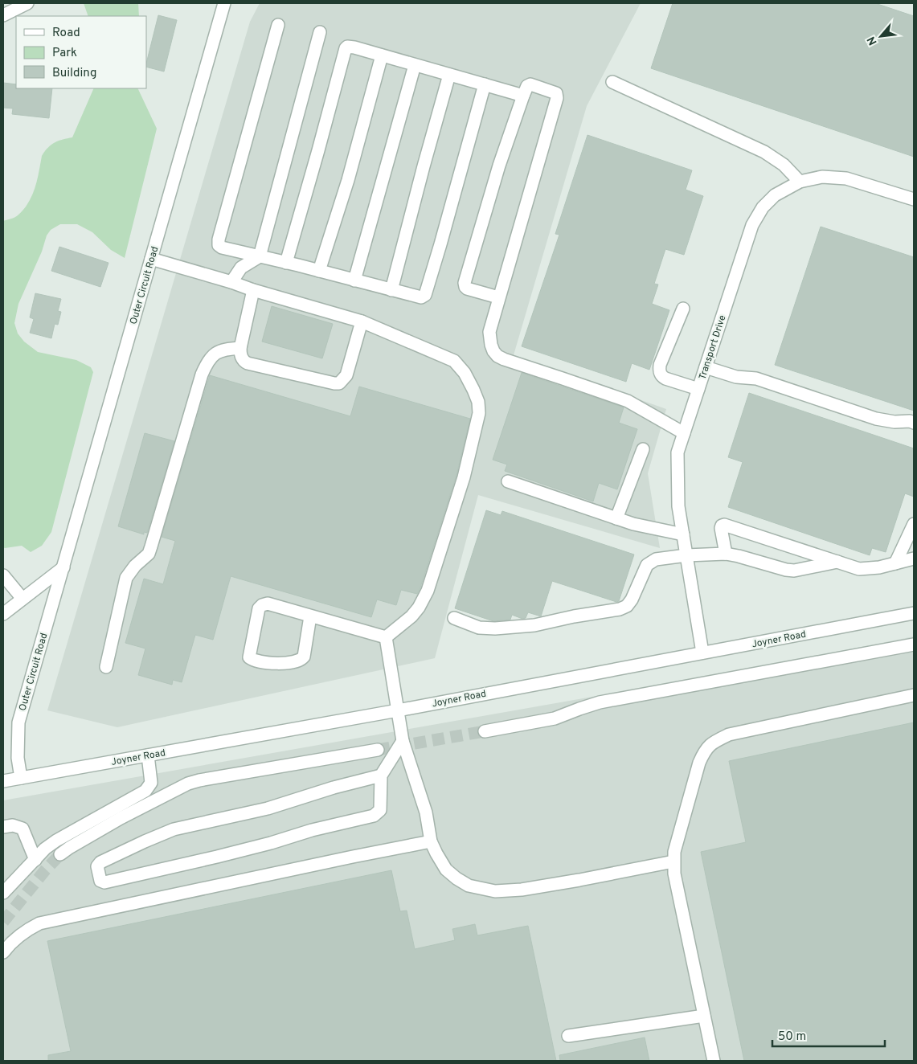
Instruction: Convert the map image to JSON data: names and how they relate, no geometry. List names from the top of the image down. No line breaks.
{"streets":{"street":["Outer Circuit Road","Transport Drive","Joyner Road"]},"crossings":[["Outer Circuit Road","Joyner Road"],["Transport Drive","Joyner Road"]],"legend":["Road","Park","Building"],"scale_bar":"50 m","north":"bottom left"}
